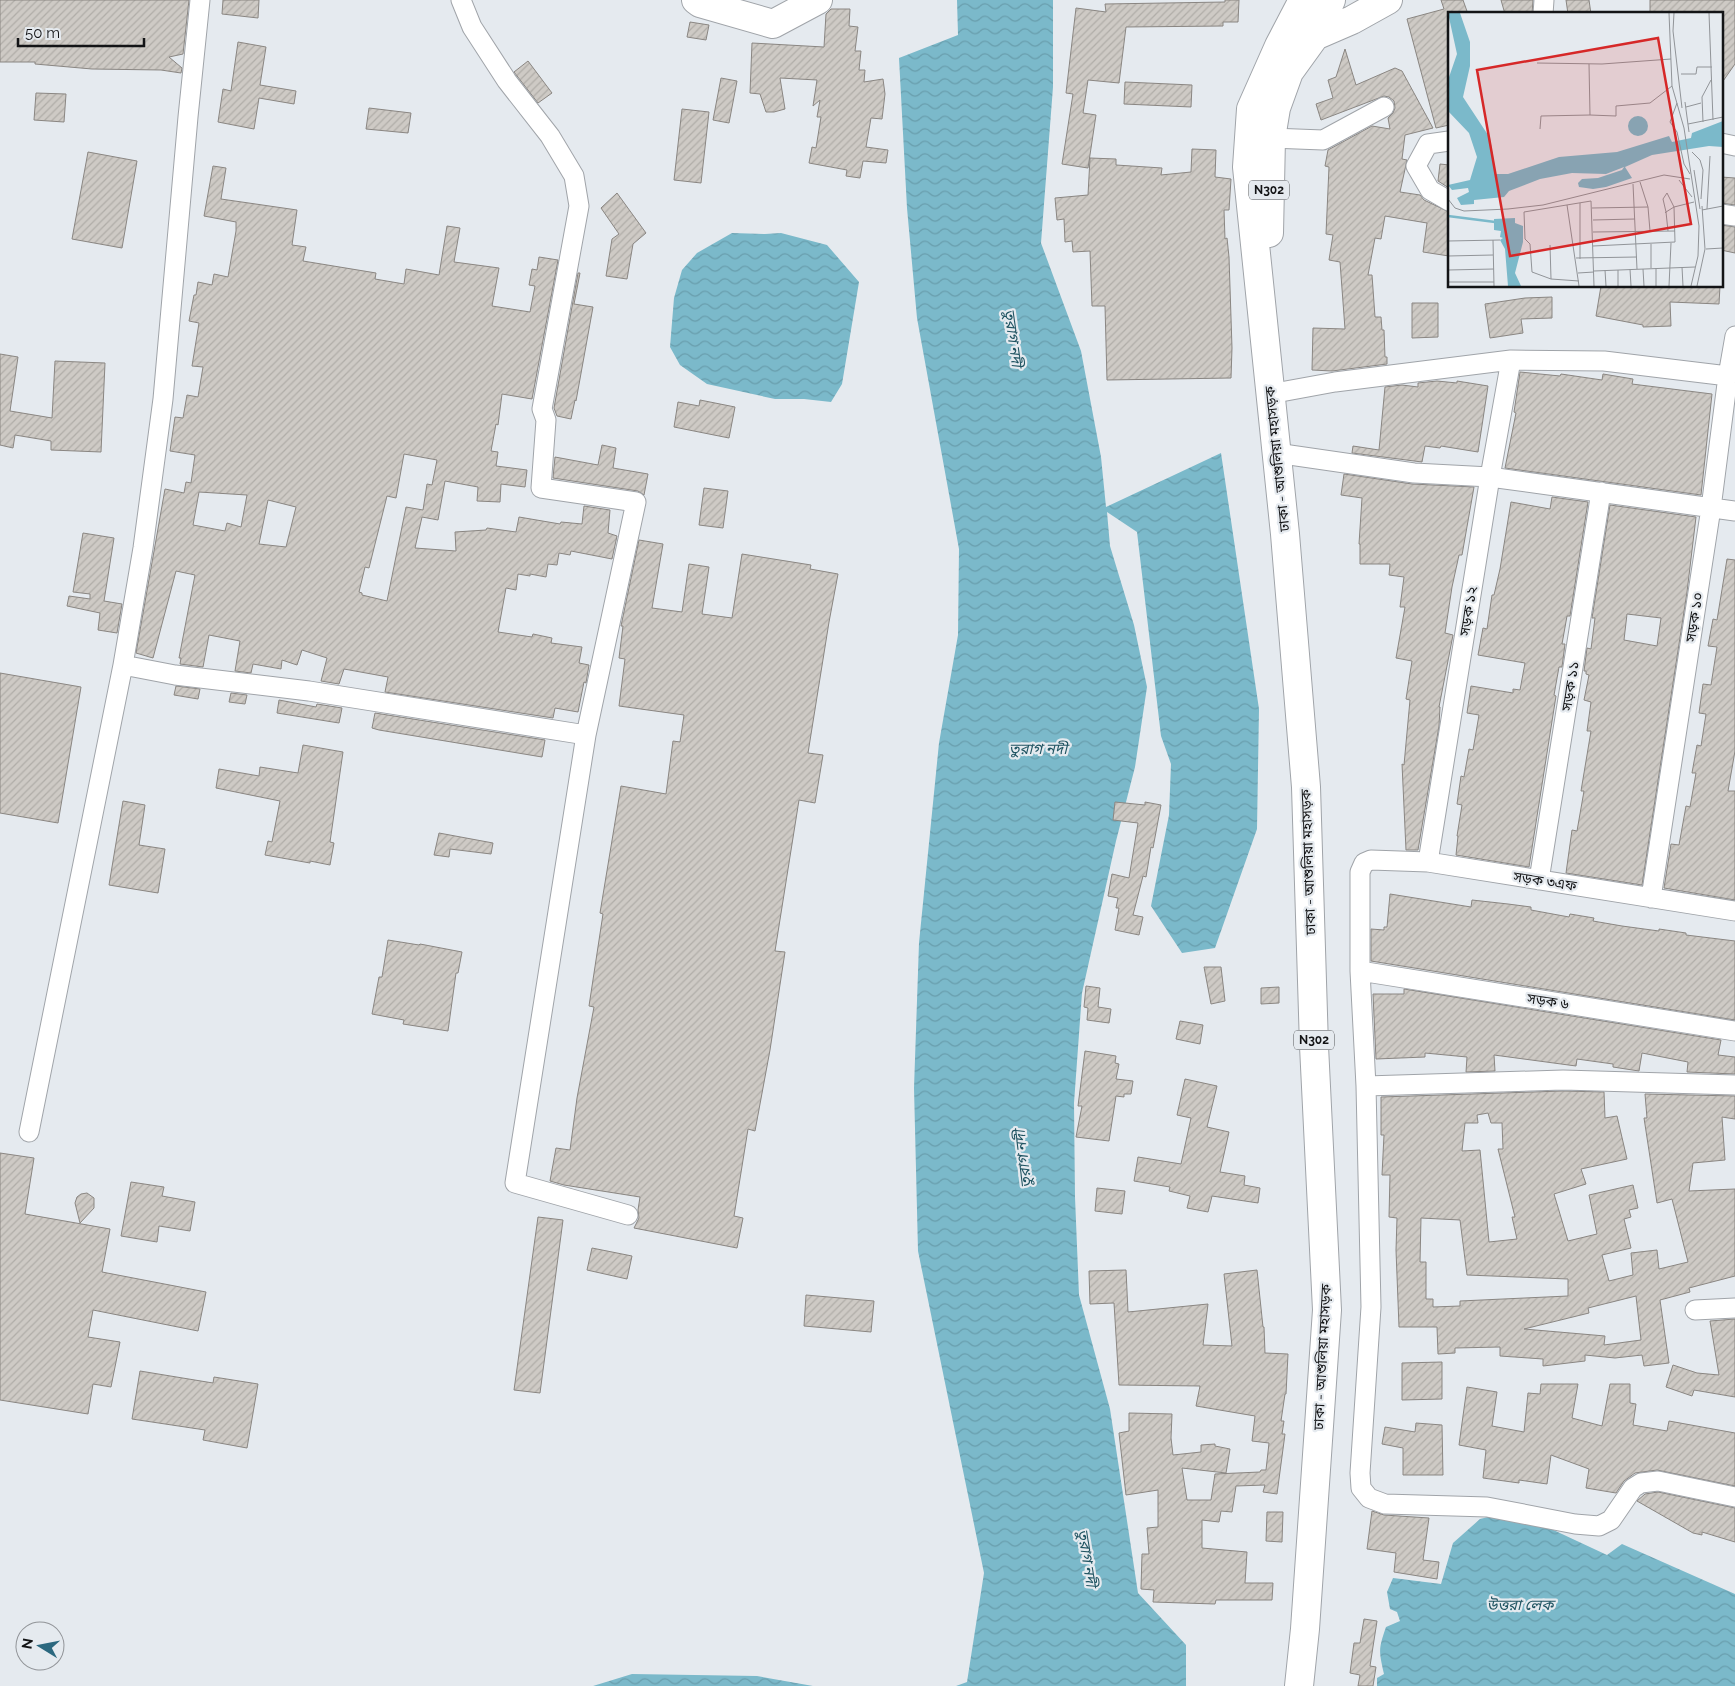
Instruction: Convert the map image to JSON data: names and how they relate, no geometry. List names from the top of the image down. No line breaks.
{"streets":{"highway":["N302","ঢাকা - আশুলিয়া মহাসড়ক"],"street":["সড়ক ১২","সড়ক ১০","সড়ক ১১","সড়ক ৩এফ","সড়ক ৬"]},"crossings":[["N302","ঢাকা - আশুলিয়া মহাসড়ক"],["সড়ক ১২","সড়ক ৩এফ"],["সড়ক ১০","সড়ক ৩এফ"],["সড়ক ১১","সড়ক ৩এফ"],["সড়ক ৩এফ","সড়ক ৬"]],"water":["তুরাগ নদী","উত্তরা লেক"],"scale_bar":"50 m","north":"left"}
